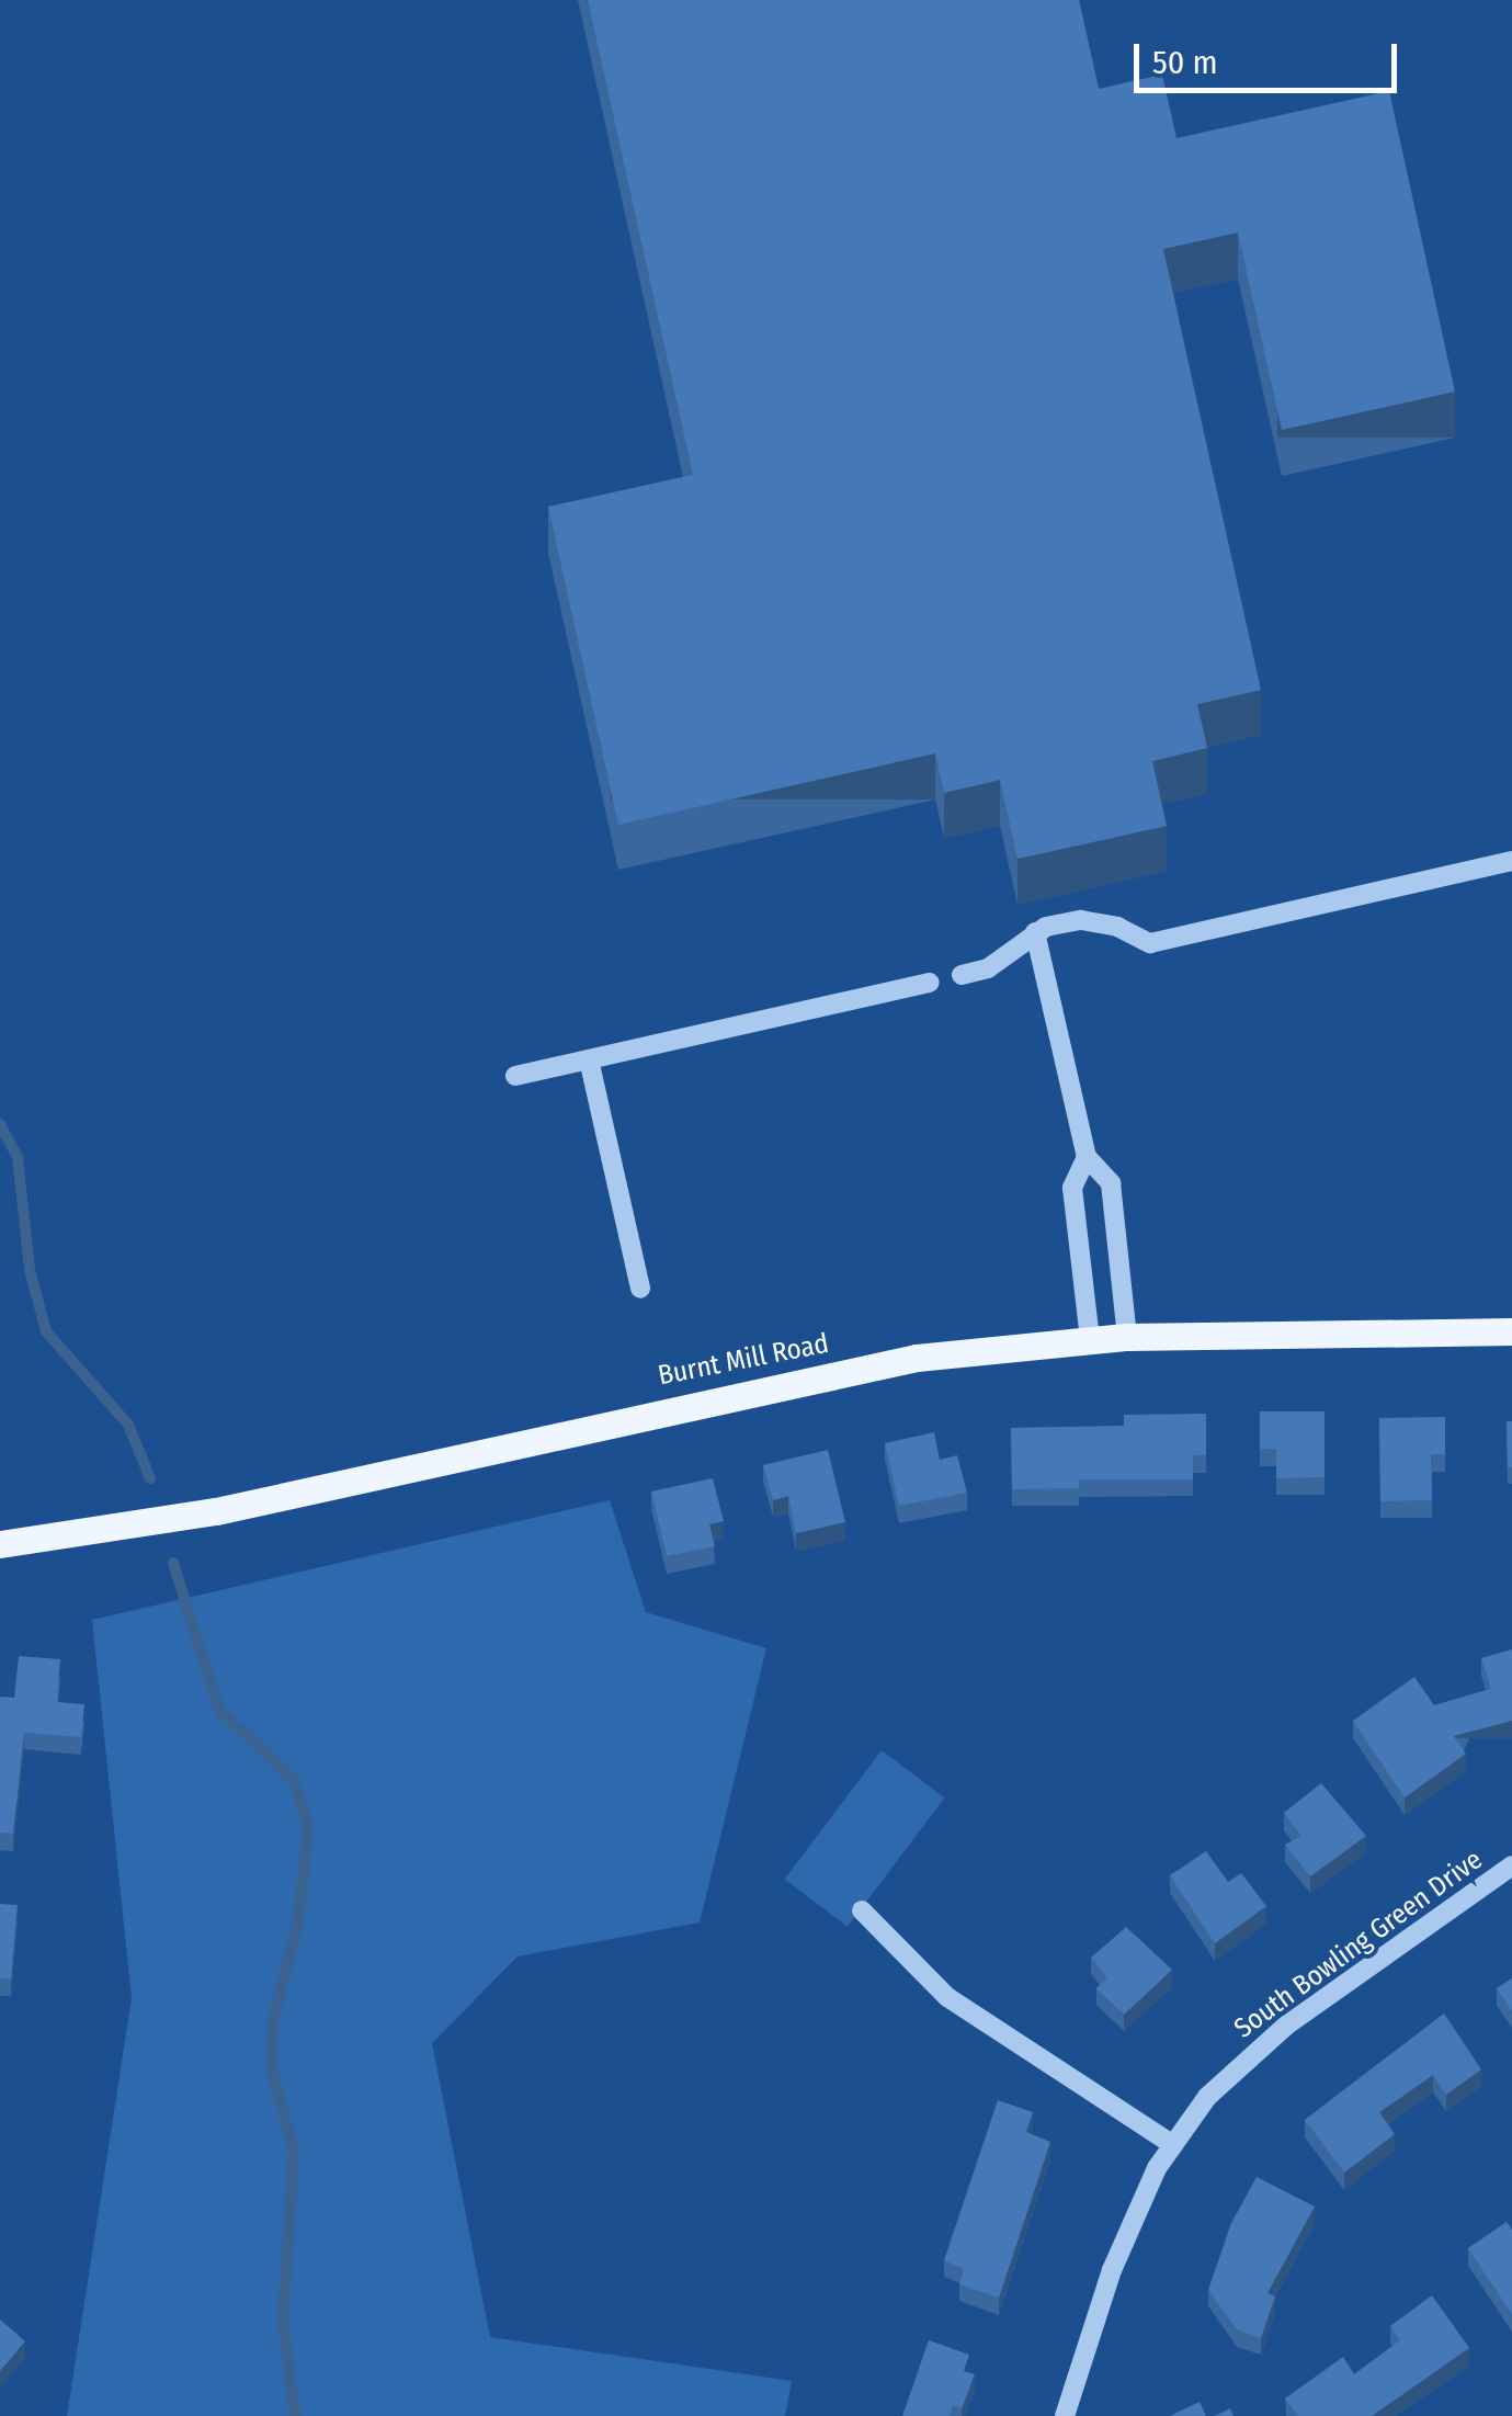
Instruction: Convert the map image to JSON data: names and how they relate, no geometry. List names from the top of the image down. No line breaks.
{"streets":{"main road":["Burnt Mill Road"],"street":["South Bowling Green Drive"]},"scale_bar":"50 m"}
